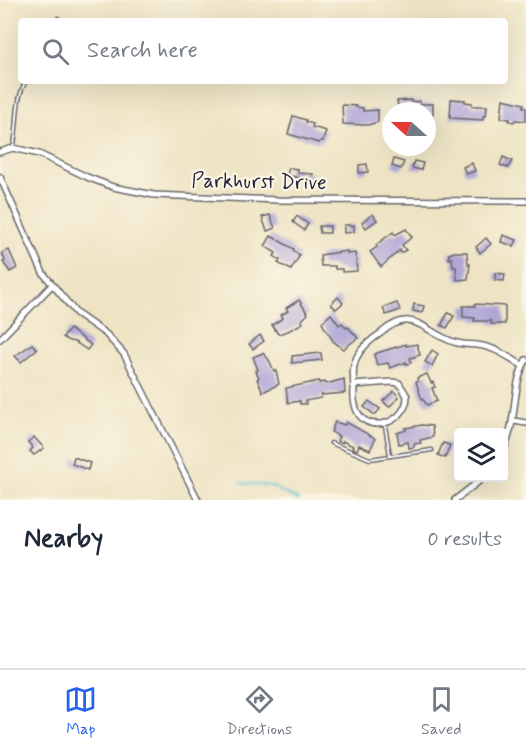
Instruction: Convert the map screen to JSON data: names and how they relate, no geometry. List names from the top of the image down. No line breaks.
{"streets":{"street":["Parkhurst Drive"]},"north":"left","page":{"search":"Search here","heading":["Nearby","0 results"],"nav":["Map","Directions","Saved"]}}
